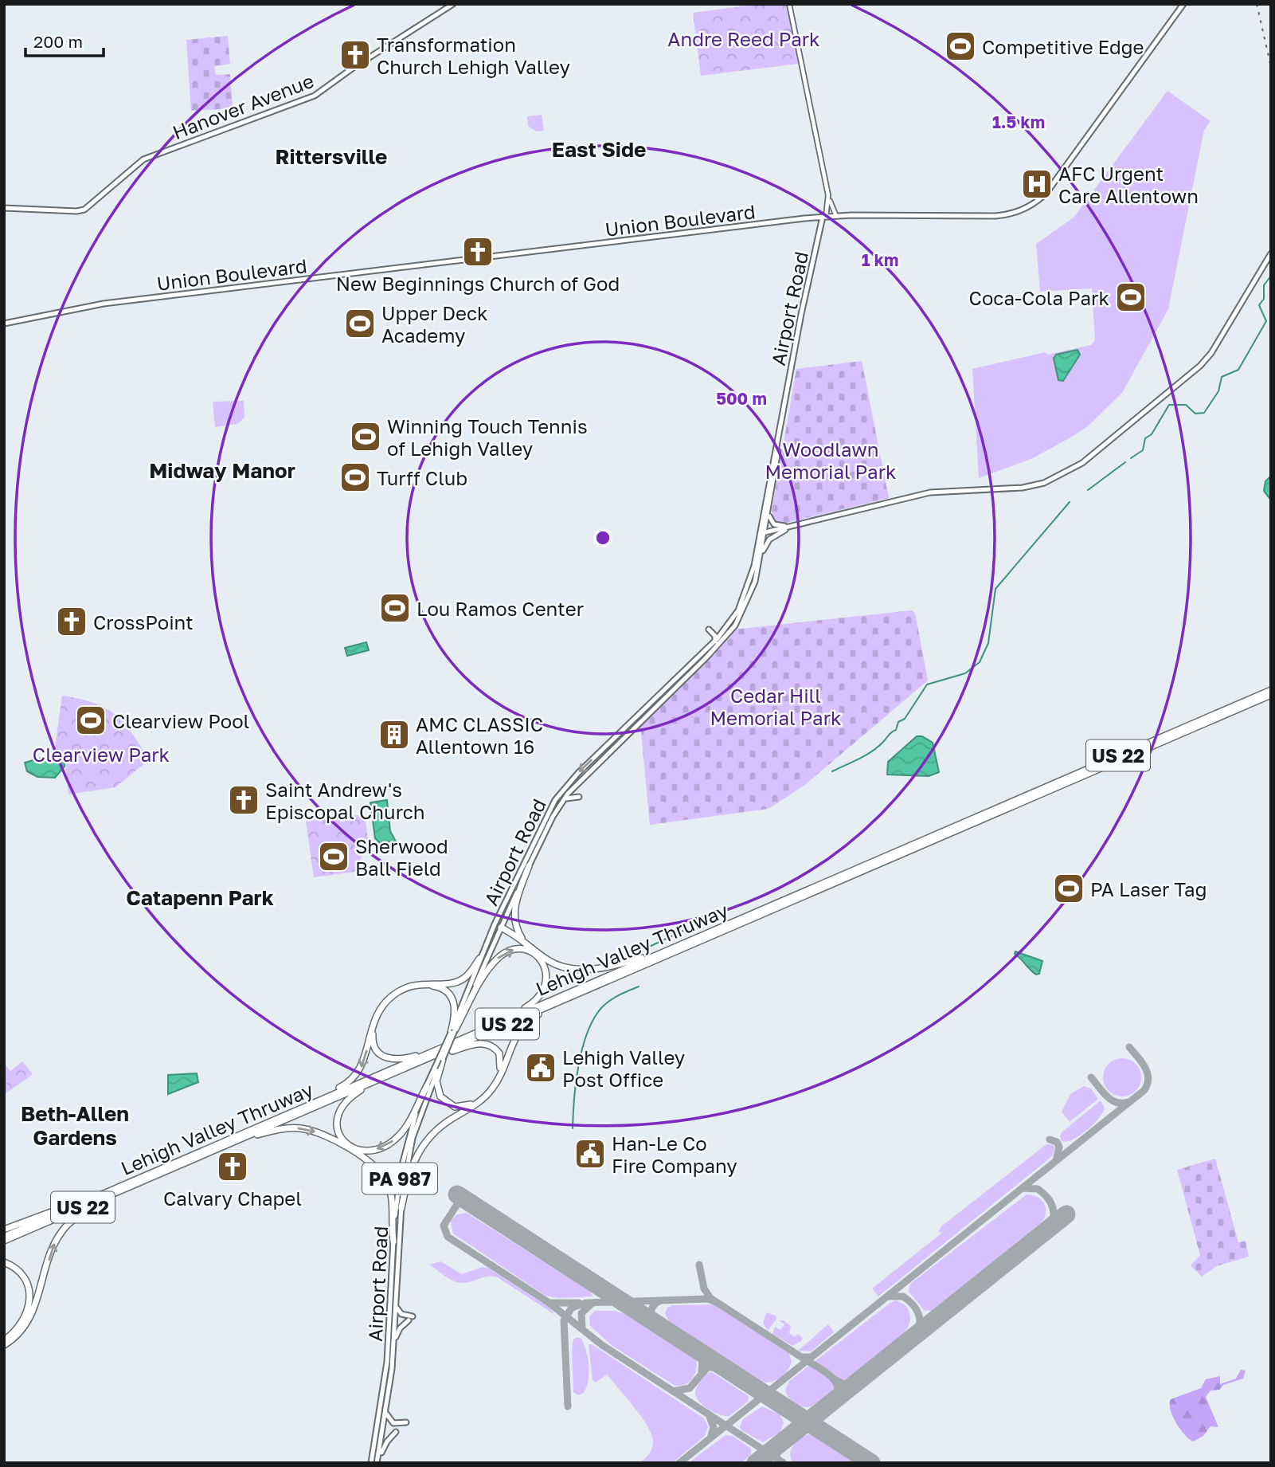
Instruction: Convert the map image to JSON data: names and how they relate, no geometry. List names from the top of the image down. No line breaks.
{"streets":{"highway":["US 22","Lehigh Valley Thruway"],"main road":["Hanover Avenue","Union Boulevard","Airport Road","PA 987"]},"crossings":[["Union Boulevard","Airport Road"]],"districts":["East Side","Rittersville","Midway Manor","Catapenn Park","Beth-Allen Gardens"],"parks":["Andre Reed Park","Woodlawn Memorial Park","Cedar Hill Memorial Park","Clearview Park"],"places":{"sports":["Competitive Edge","Coca-Cola Park","Upper Deck Academy","Winning Touch Tennis of Lehigh Valley","Turff Club","Lou Ramos Center","Clearview Pool","Sherwood Ball Field","PA Laser Tag"],"church":["Transformation Church Lehigh Valley","New Beginnings Church of God","CrossPoint","Saint Andrew's Episcopal Church","Calvary Chapel"],"hospital":["AFC Urgent Care Allentown"],"building":["AMC CLASSIC Allentown 16"],"public building":["Lehigh Valley Post Office","Han-Le Co Fire Company"]},"scale_bar":"200 m","rings":["1.5 km","1 km","500 m"]}
